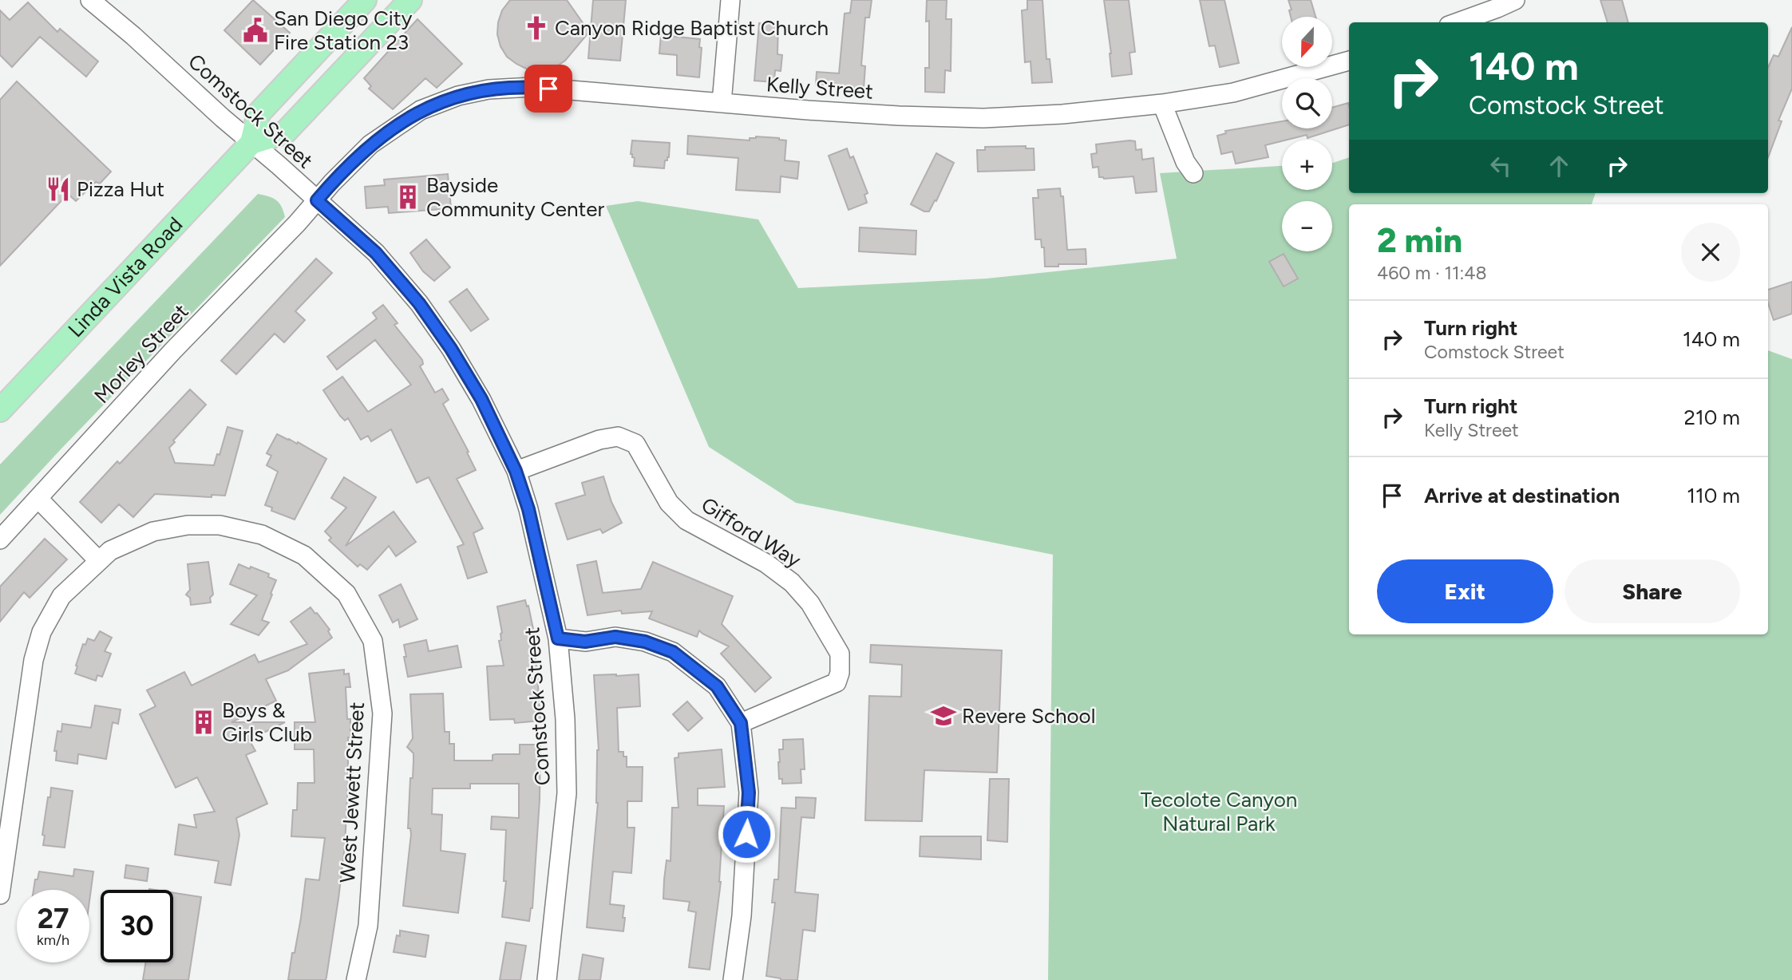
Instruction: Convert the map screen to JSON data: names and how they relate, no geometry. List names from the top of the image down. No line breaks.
{"streets":{"main road":["Linda Vista Road"],"street":["Kelly Street","Comstock Street","Morley Street","Gifford Way","West Jewett Street"]},"crossings":[["Kelly Street","Comstock Street"],["Kelly Street","Morley Street"],["Comstock Street","Linda Vista Road"],["Comstock Street","Morley Street"],["Comstock Street","Gifford Way"]],"parks":["Tecolote Canyon Natural Park"],"places":{"church":["Canyon Ridge Baptist Church"],"public building":["San Diego City Fire Station 23"],"restaurant":["Pizza Hut"],"building":["Bayside Community Center","Boys & Girls Club"],"school or university":["Revere School"]},"north":"bottom","page":{"map_buttons":["+","−"],"turn":["140 m","Comstock Street"],"heading":["2 min","460 m · 11:48"],"list":[{"name":"Turn right","note":"Comstock Street","value":"140 m"},{"name":"Turn right","note":"Kelly Street","value":"210 m"},{"name":"Arrive at destination","value":"110 m"}],"buttons":["Exit","Share"],"speed":"27 km/h","limit":"30"}}
